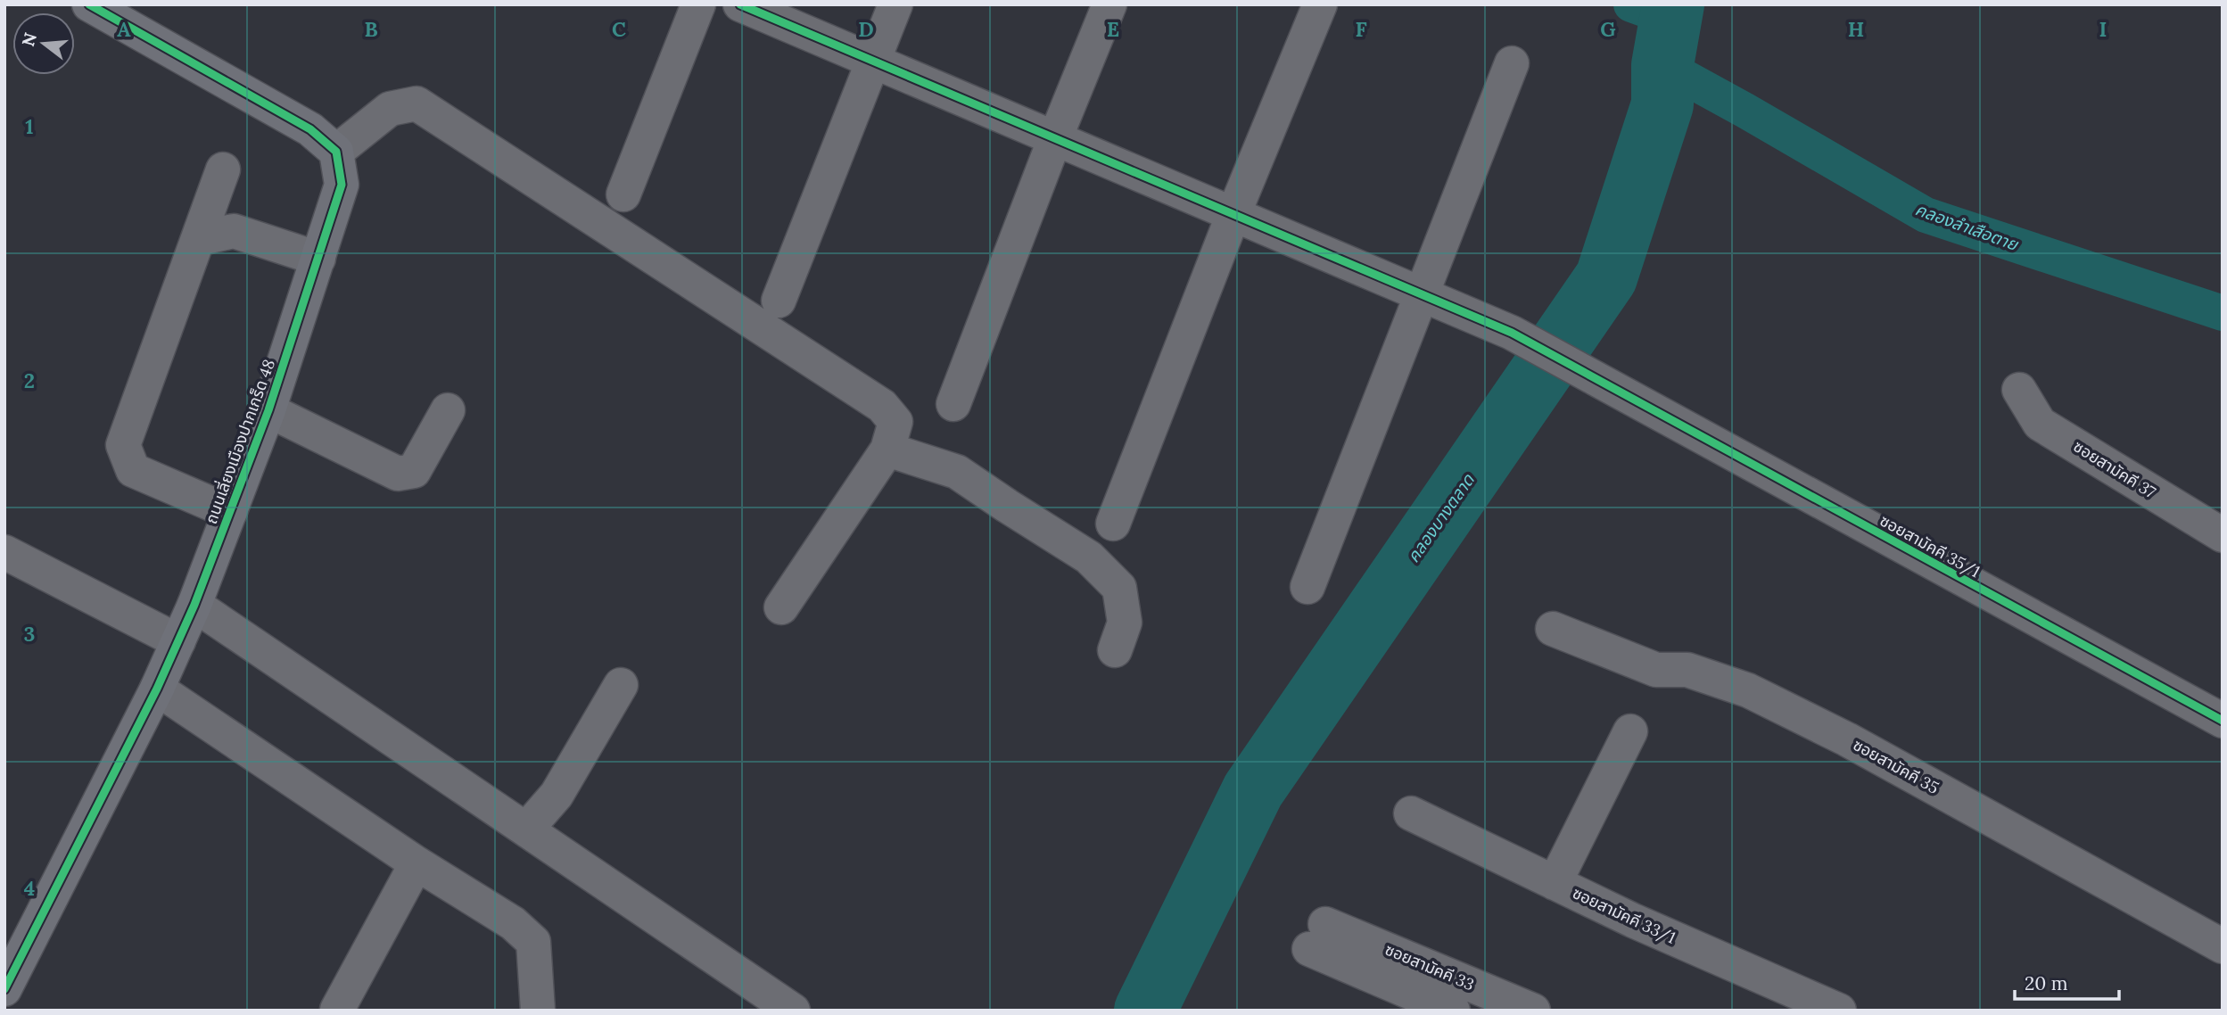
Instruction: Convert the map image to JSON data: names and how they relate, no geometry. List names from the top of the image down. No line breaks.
{"streets":{"street":["ถนนเลี่ยงเมืองปากเกร็ด 48","ซอยสามัคคี 37","ซอยสามัคคี 35/1","ซอยสามัคคี 35","ซอยสามัคคี 33/1","ซอยสามัคคี 33"]},"water":["คลองลำเสือตาย","คลองบางตลาด"],"scale_bar":"20 m","north":"left","grid":{"columns":["A","B","C","D","E","F","G","H","I"],"rows":["1","2","3","4"]}}
